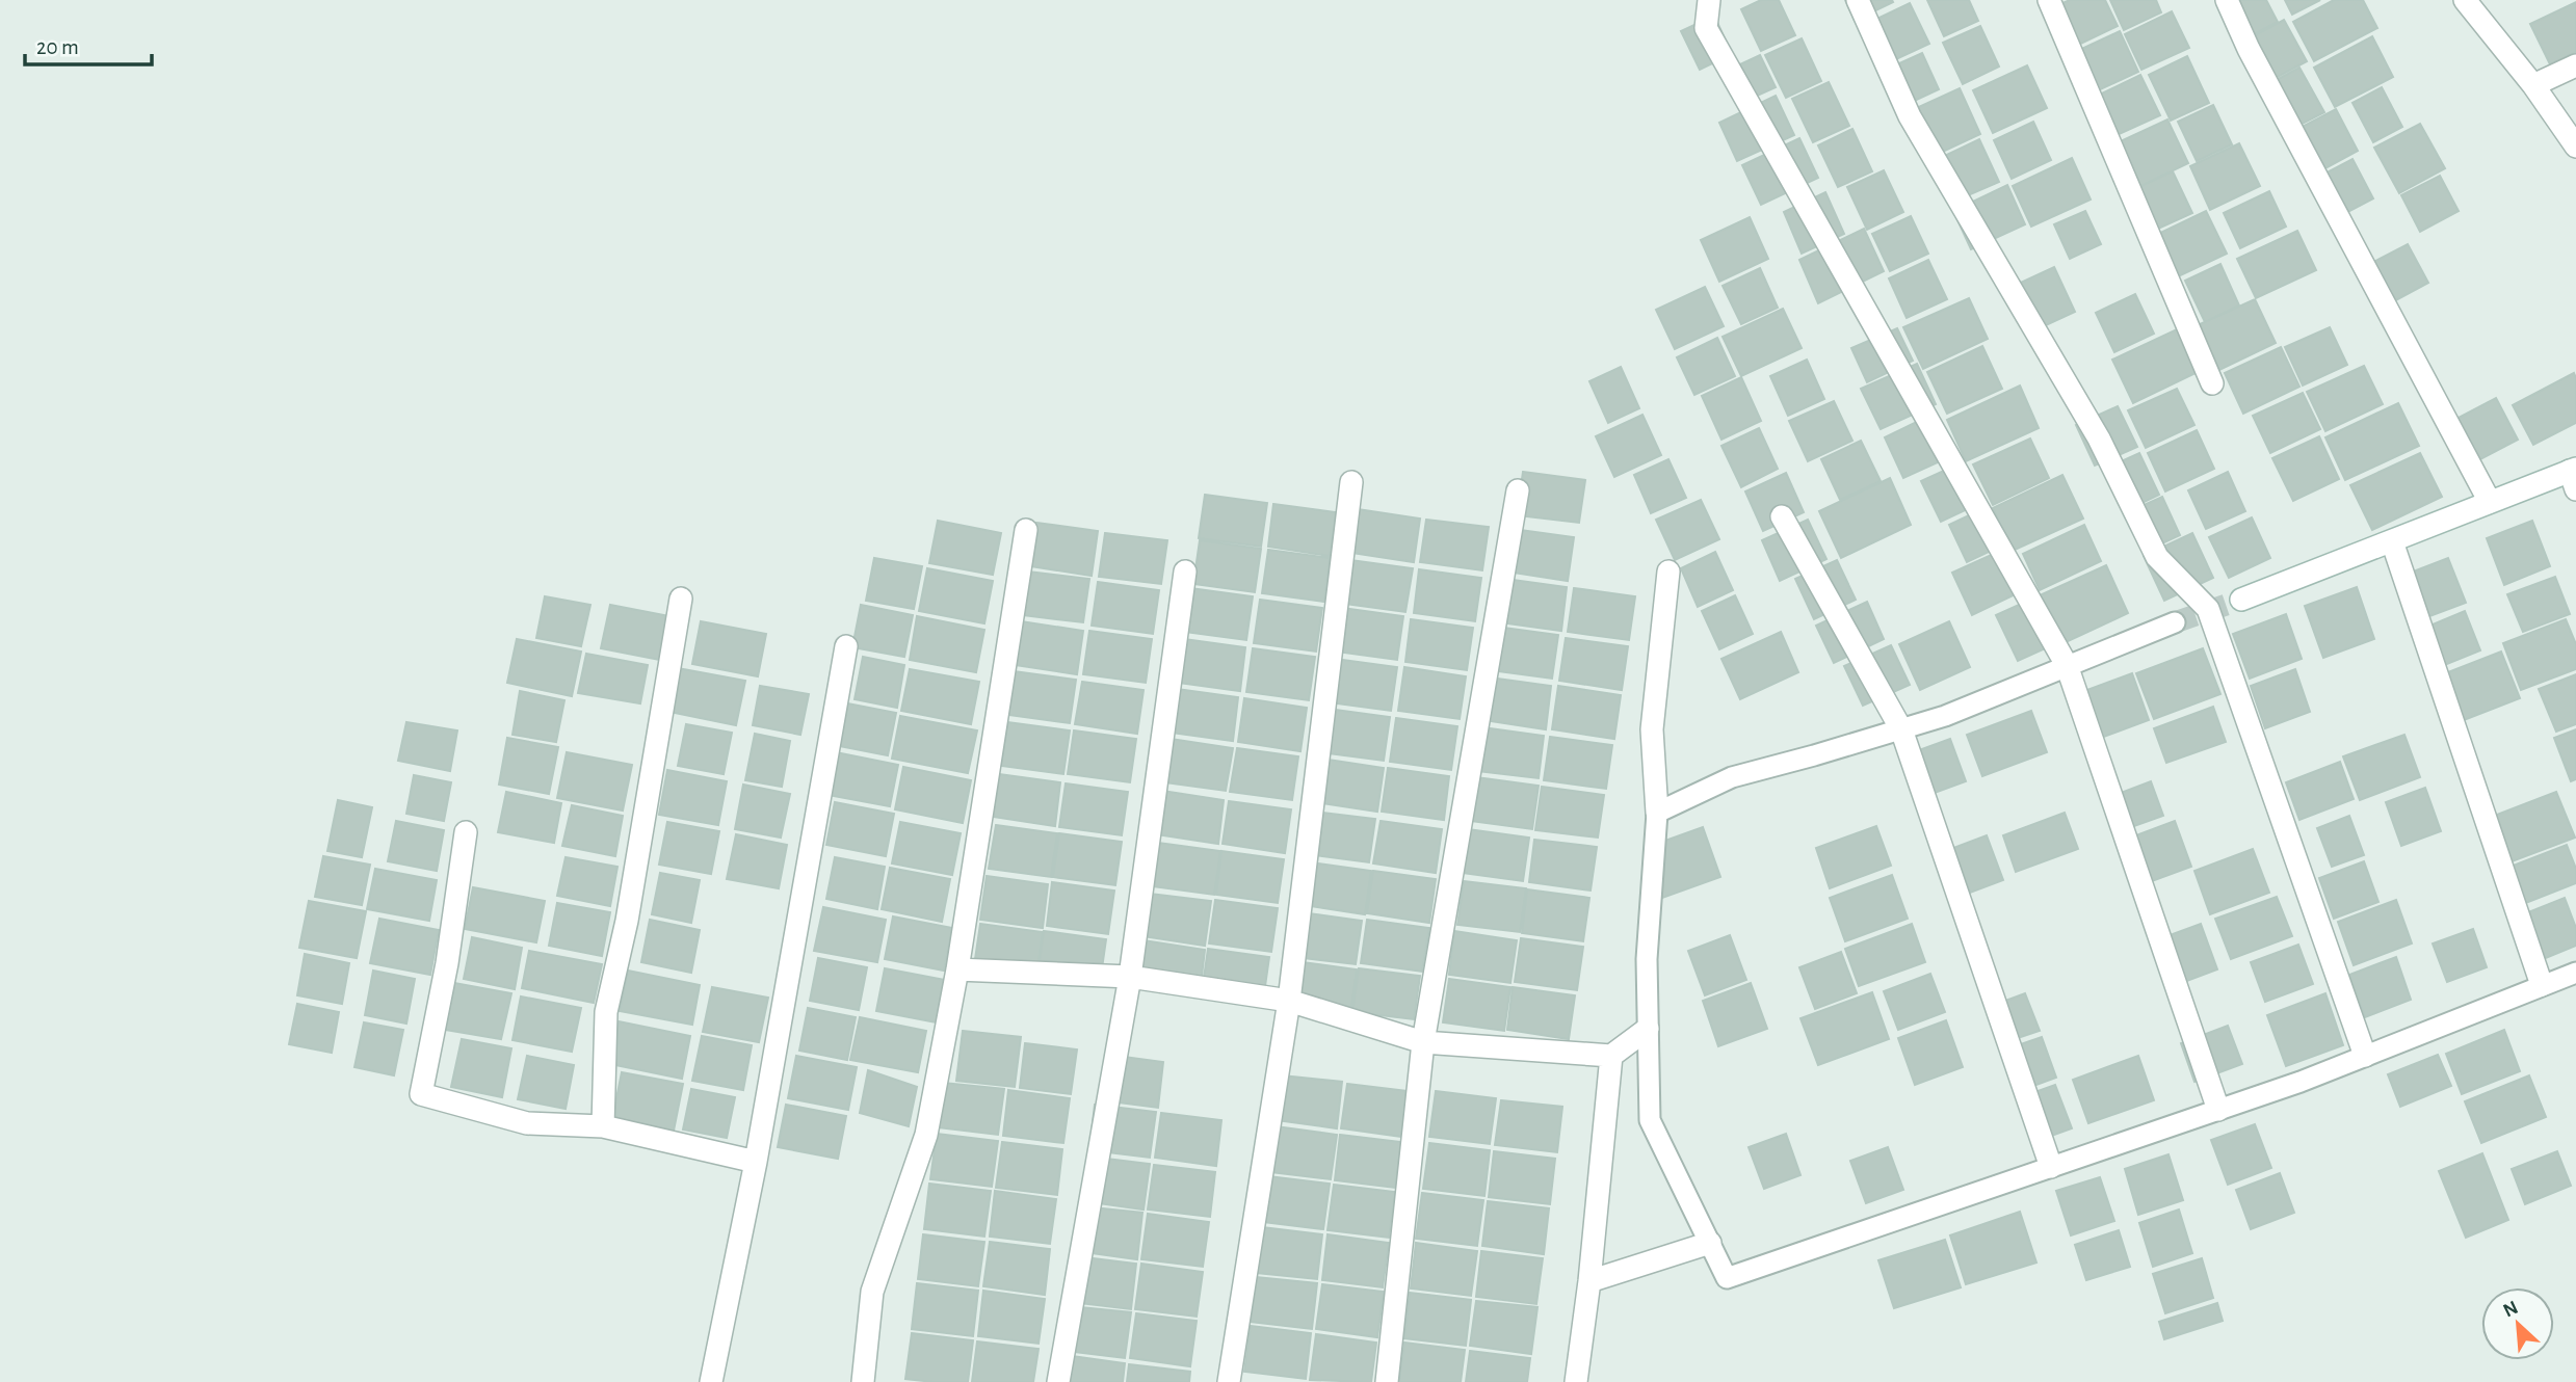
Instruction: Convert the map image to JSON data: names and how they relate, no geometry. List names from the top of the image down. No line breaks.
{"scale_bar":"20 m","north":"top left"}
